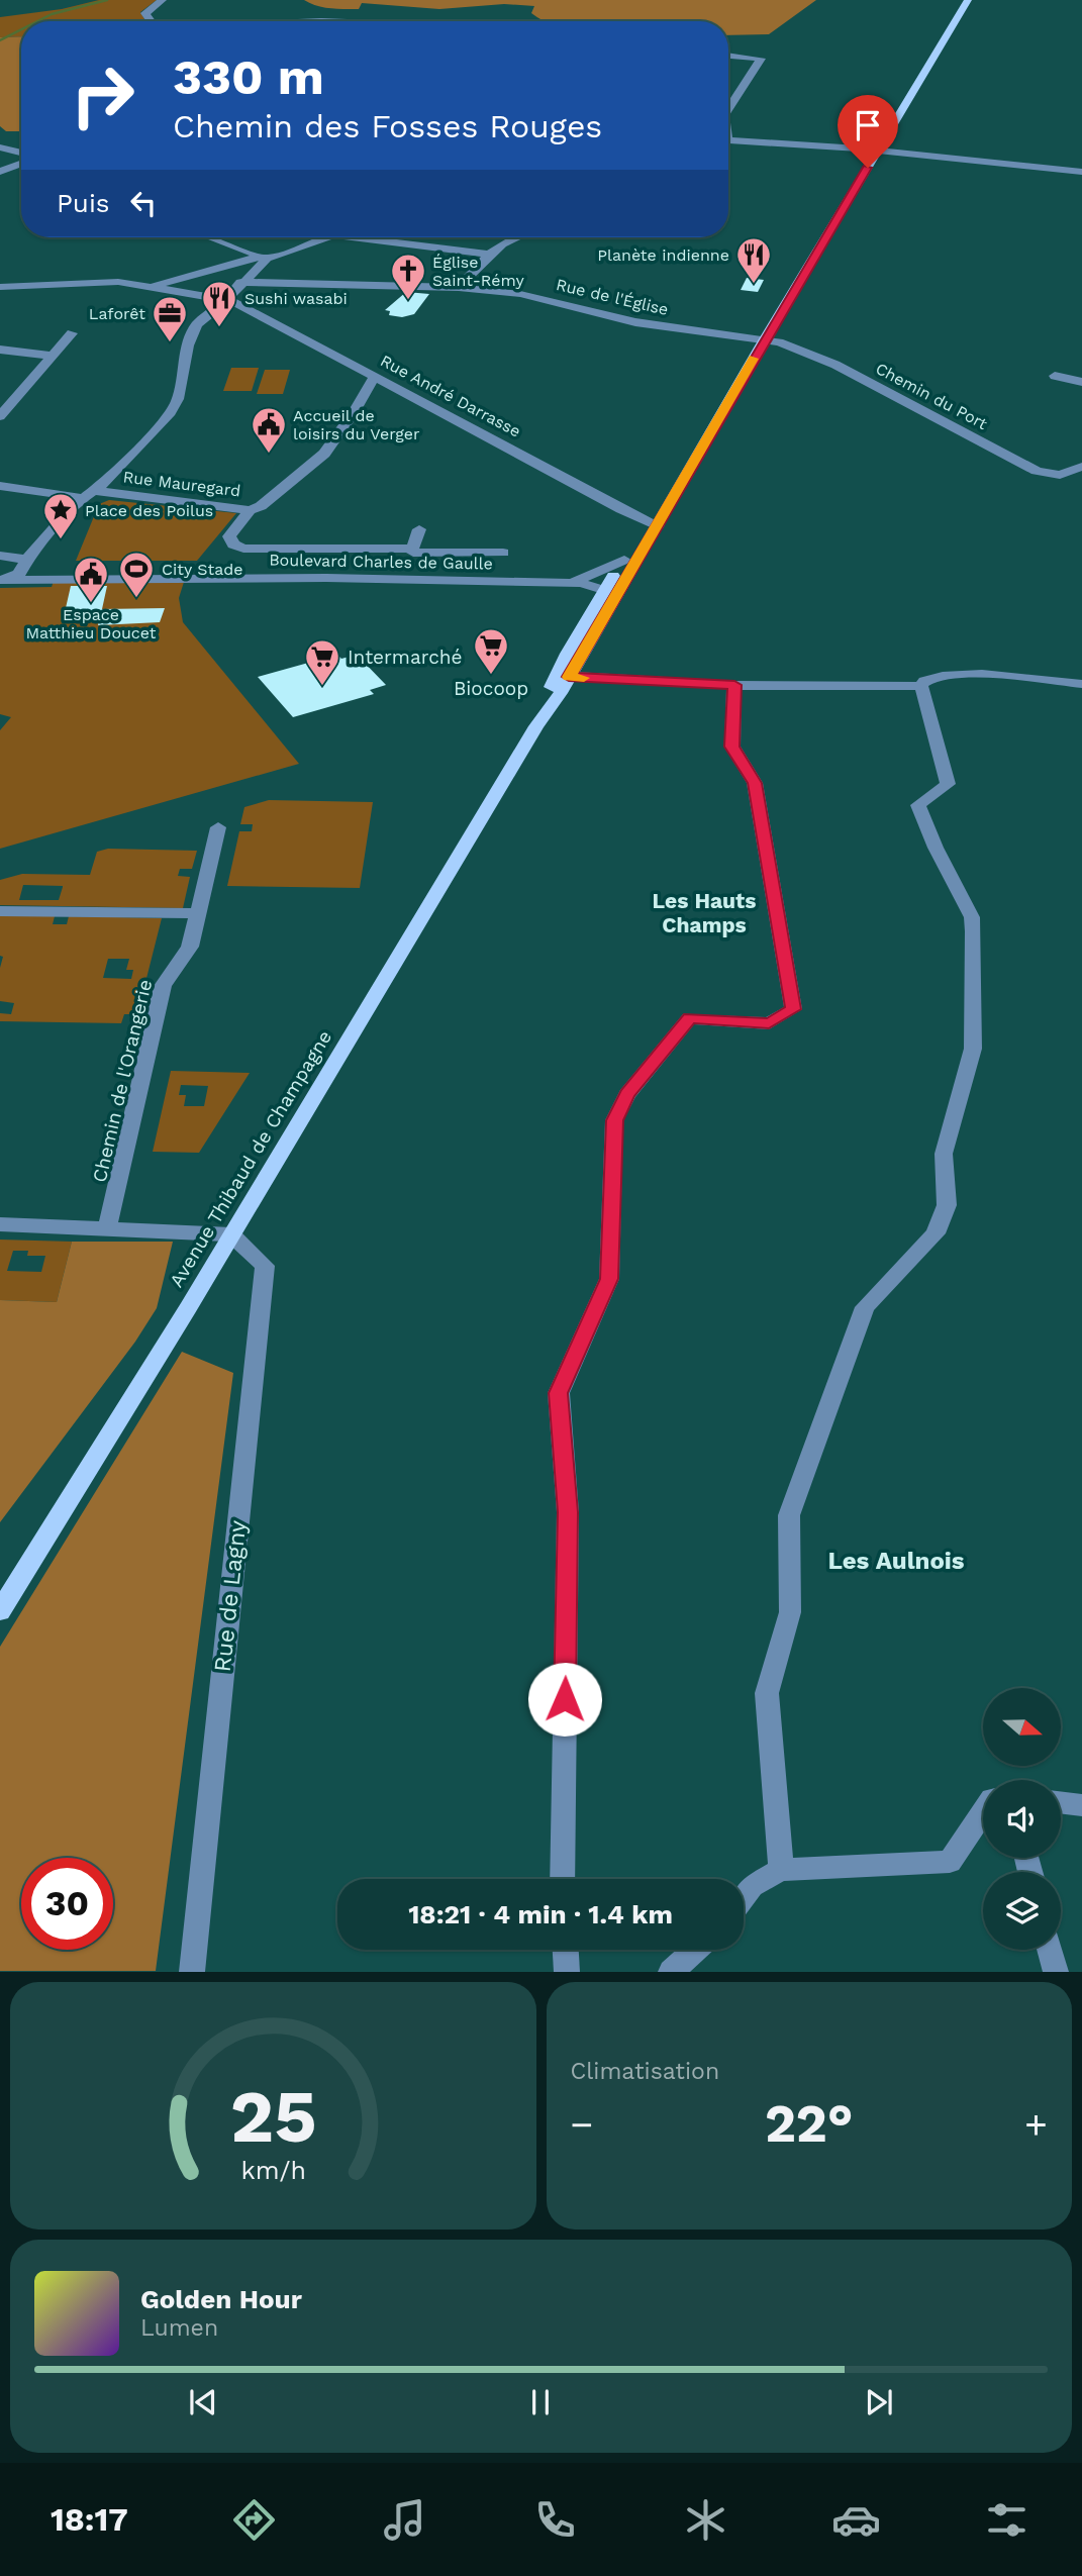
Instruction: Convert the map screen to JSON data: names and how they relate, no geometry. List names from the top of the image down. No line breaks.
{"streets":{"main road":["Avenue Thibaud de Champagne"],"street":["Rue de l'Église","Rue André Darrasse","Chemin du Port","Rue Mauregard","Boulevard Charles de Gaulle","Chemin de l'Orangerie","Rue de Lagny"]},"crossings":[["Rue de l'Église","Chemin du Port"],["Rue de l'Église","Rue Mauregard"],["Rue de l'Église","Avenue Thibaud de Champagne"],["Rue André Darrasse","Rue Mauregard"],["Rue André Darrasse","Avenue Thibaud de Champagne"],["Chemin du Port","Avenue Thibaud de Champagne"],["Boulevard Charles de Gaulle","Avenue Thibaud de Champagne"],["Avenue Thibaud de Champagne","Rue de Lagny"]],"districts":["Les Hauts Champs","Les Aulnois"],"places":{"restaurant":["Planète indienne","Sushi wasabi"],"church":["Église Saint-Rémy"],"office":["Laforêt"],"public building":["Accueil de loisirs du Verger","Espace Matthieu Doucet"],"place":["Place des Poilus"],"sports":["City Stade"],"supermarket":["Biocoop","Intermarché"]},"north":"right","page":{"turn":["330 m","Chemin des Fosses Rouges"],"then":"Puis","limit":"30","trip":"18:21 · 4 min · 1.4 km","tile":"Climatisation","heat":["−","22°","+"],"song":["Golden Hour","Lumen"],"tabs":"18:17","gauge":["25","km/h"]}}
